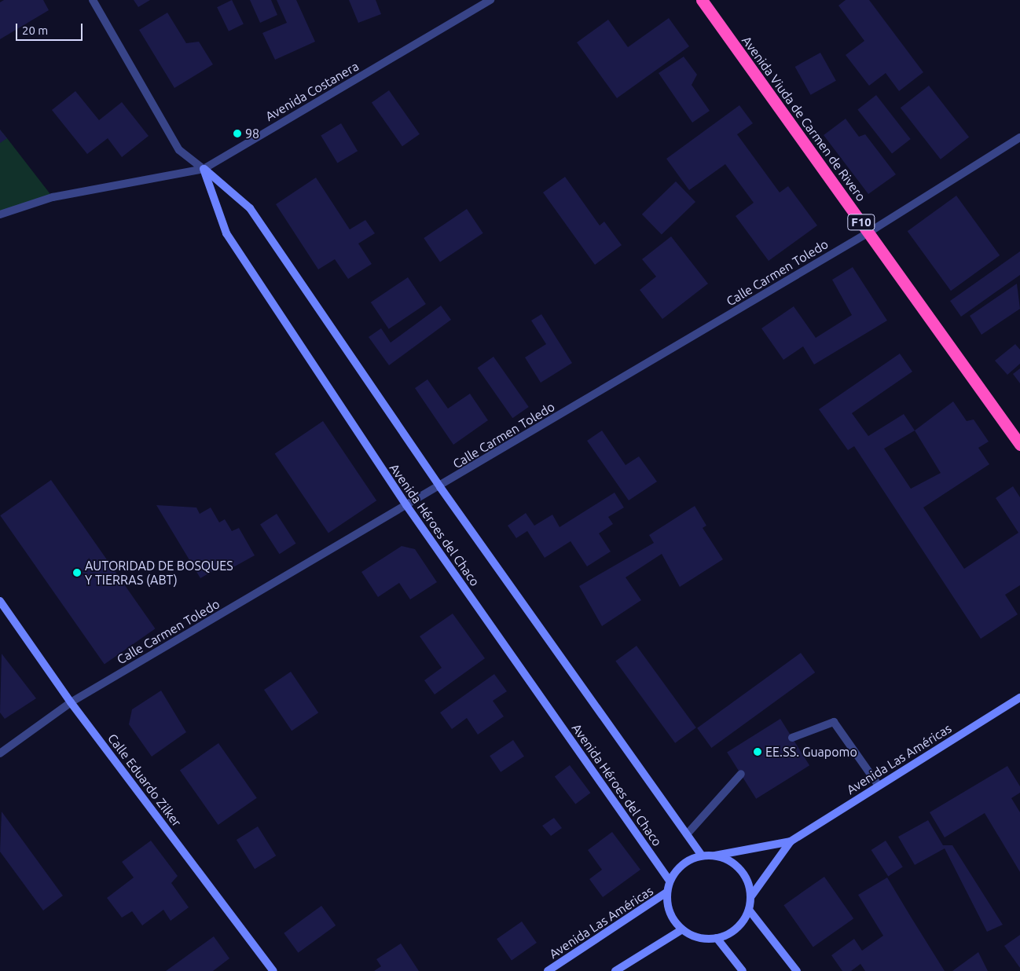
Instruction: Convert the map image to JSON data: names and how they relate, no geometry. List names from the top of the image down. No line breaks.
{"streets":{"highway":["Avenida Viuda de Carmen de Rivero","F10"],"street":["Avenida Costanera","Calle Carmen Toledo","Avenida Héroes del Chaco","Avenida Las Américas","Calle Eduardo Zilker"]},"crossings":[["Avenida Costanera","Avenida Héroes del Chaco"],["Avenida Viuda de Carmen de Rivero","Calle Carmen Toledo"],["Calle Carmen Toledo","Avenida Héroes del Chaco"],["Calle Carmen Toledo","Calle Eduardo Zilker"],["Avenida Héroes del Chaco","Avenida Las Américas"]],"places":["98","AUTORIDAD DE BOSQUES Y TIERRAS (ABT)","EE.SS. Guapomo"],"scale_bar":"20 m"}
